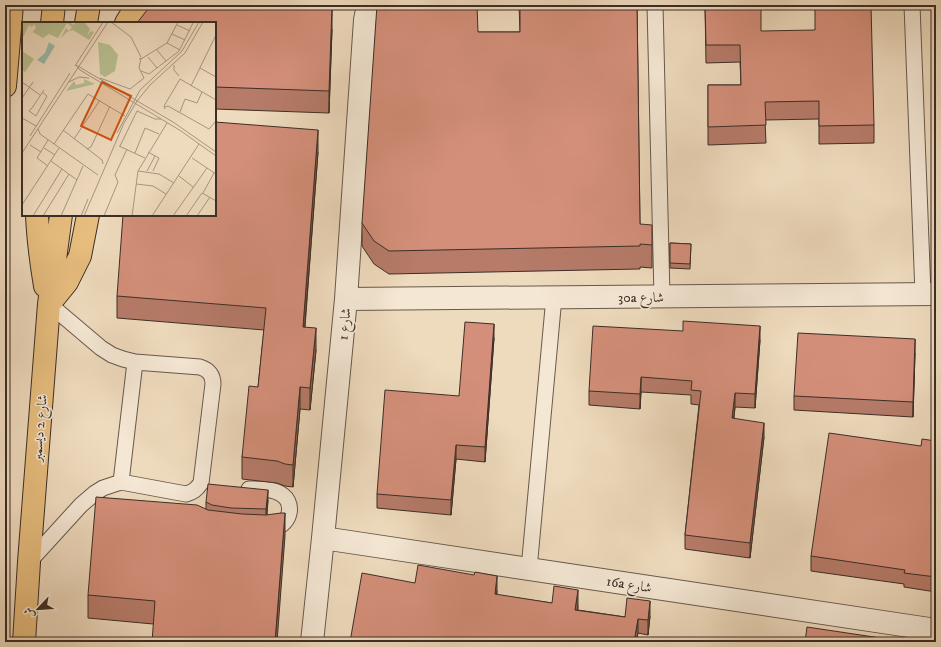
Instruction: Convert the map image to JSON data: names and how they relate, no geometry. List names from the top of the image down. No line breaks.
{"streets":{"main road":["شارع 2 ديسمبر"],"street":["30a شارع","شارع 1","16a شارع"]},"crossings":[["30a شارع","شارع 1"],["شارع 1","16a شارع"]],"north":"bottom left"}
